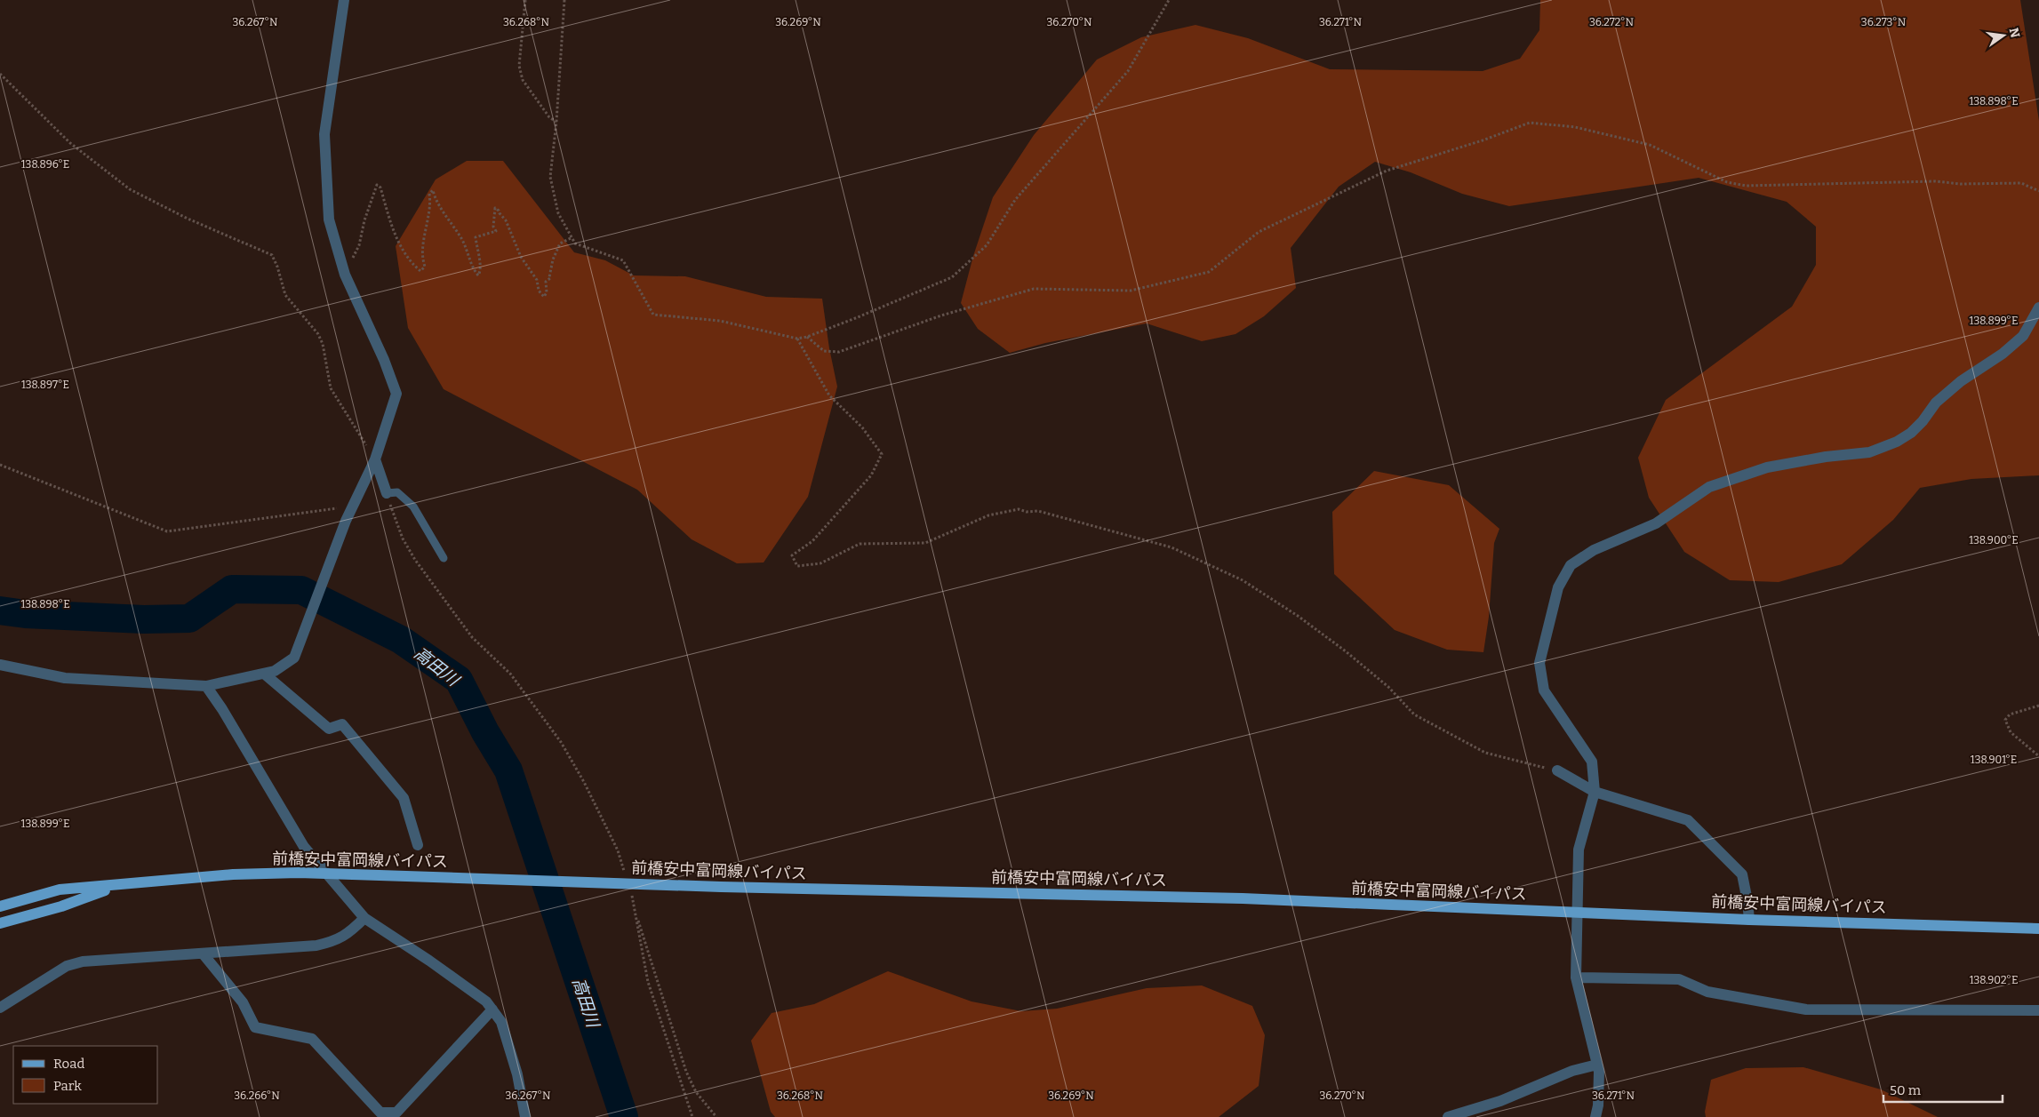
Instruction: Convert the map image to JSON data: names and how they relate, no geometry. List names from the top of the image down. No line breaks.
{"streets":{"main road":["前橋安中富岡線バイパス"]},"water":["高田川"],"legend":["Road","Park"],"scale_bar":"50 m","north":"right","coordinates":["36.267°N","36.268°N","36.269°N","36.270°N","36.271°N","36.272°N","36.273°N","138.898°E","138.896°E","138.899°E","138.897°E","138.900°E","138.901°E","138.902°E","36.266°N"]}
